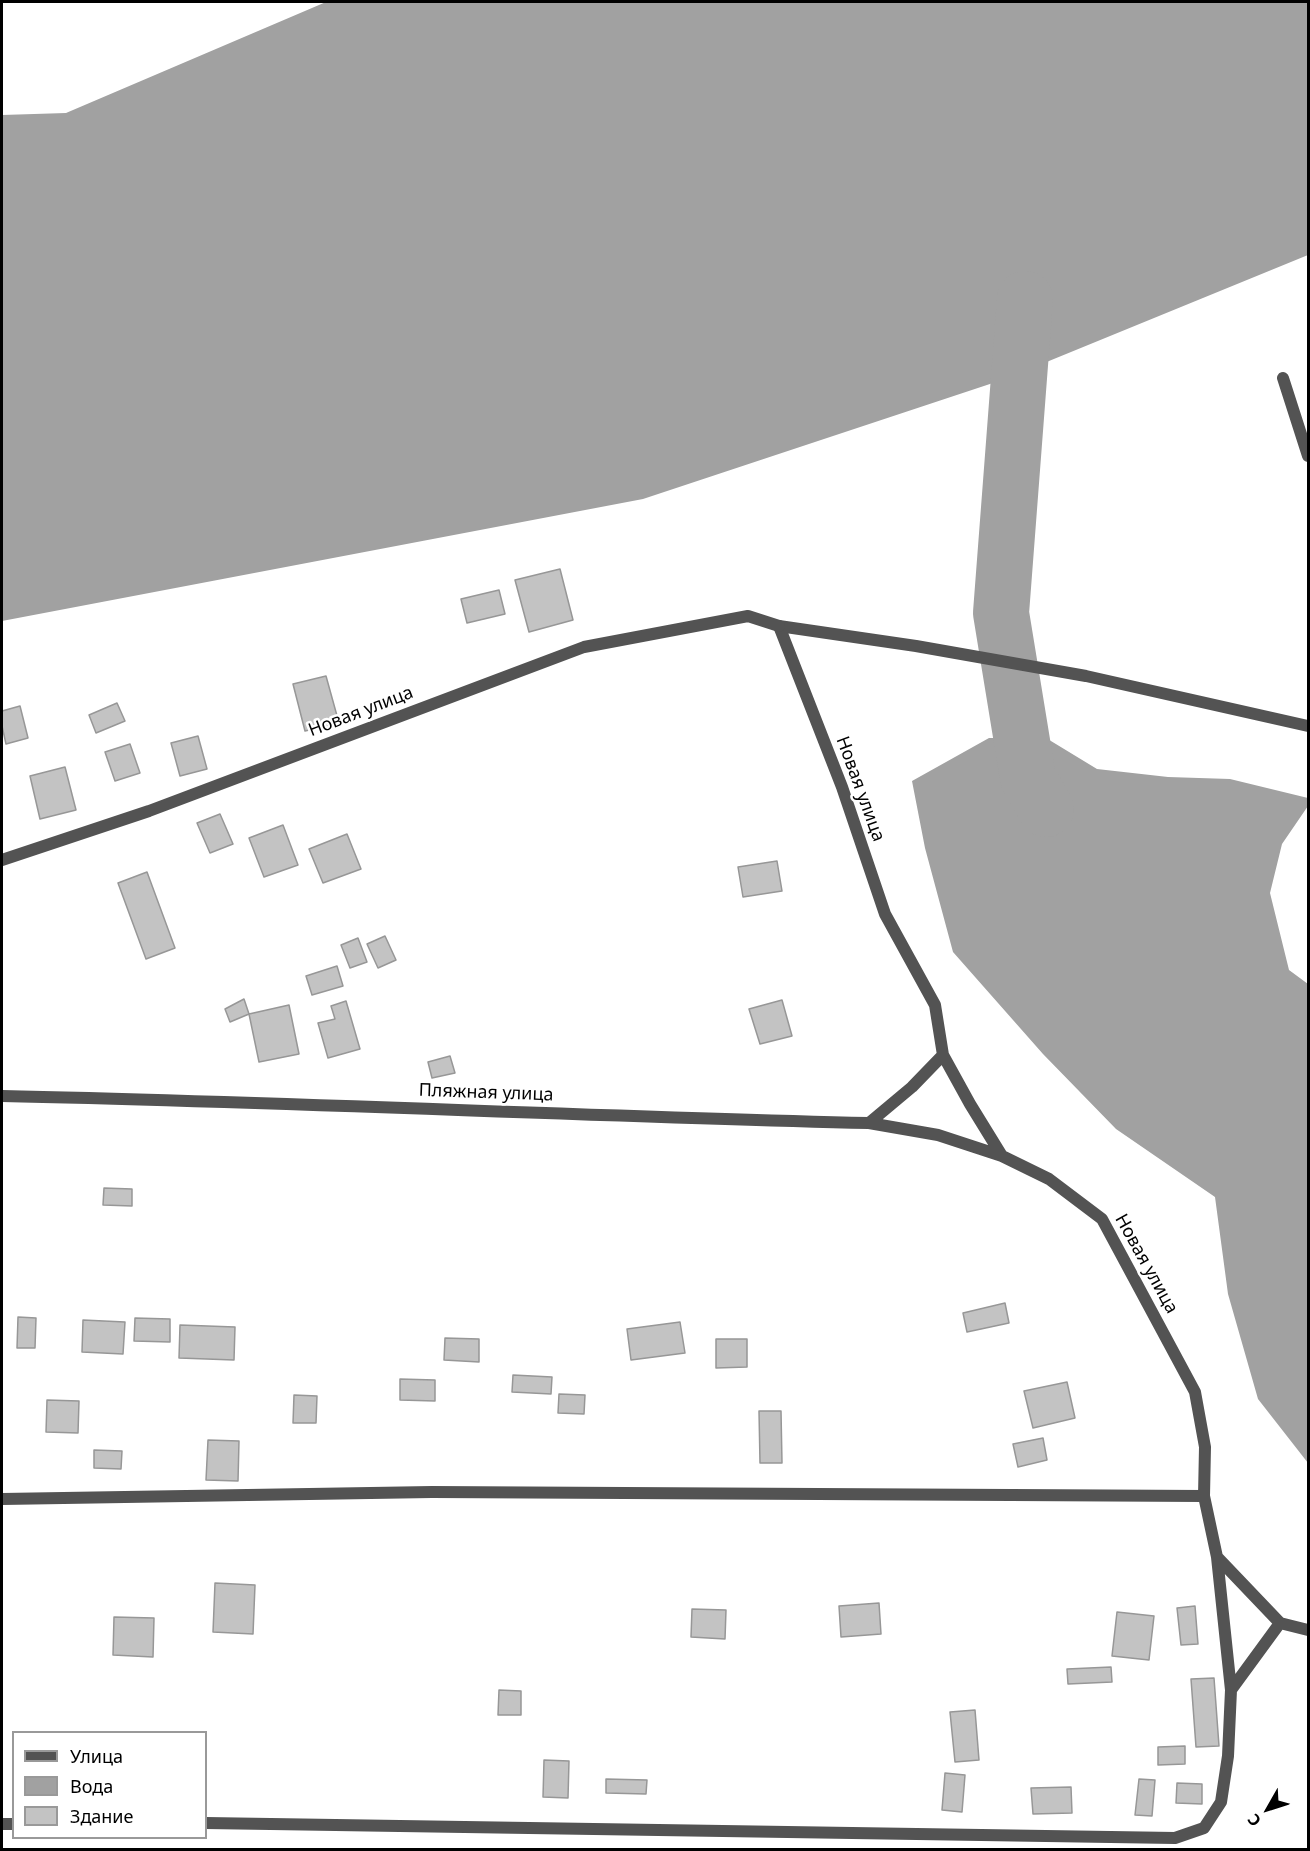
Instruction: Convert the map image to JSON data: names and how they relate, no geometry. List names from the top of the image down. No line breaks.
{"streets":{"street":["Новая улица","Пляжная улица"]},"crossings":[["Новая улица","Пляжная улица"]],"legend":["Улица","Вода","Здание"],"north":"bottom left"}
